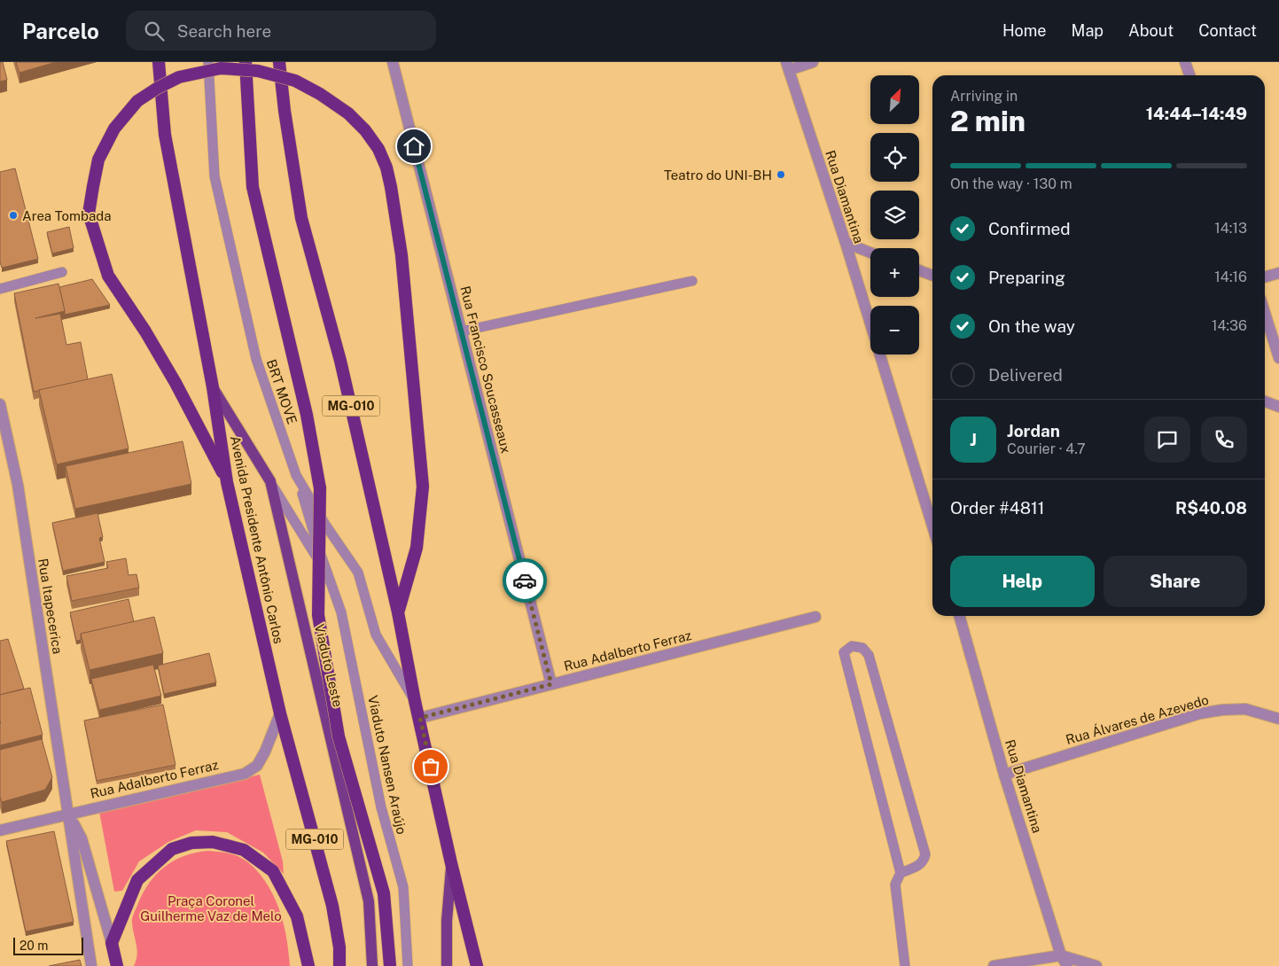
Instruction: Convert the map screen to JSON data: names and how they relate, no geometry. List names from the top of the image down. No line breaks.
{"streets":{"highway":["MG-010","Avenida Presidente Antônio Carlos"],"main road":["Viaduto Leste"],"street":["Rua Diamantina","Rua Francisco Soucasseaux","Rua Itapecerica","Rua Adalberto Ferraz","Rua Álvares de Azevedo"],"lane":["BRT MOVE","Viaduto Nansen Araújo"]},"crossings":[["Rua Diamantina","Rua Álvares de Azevedo"],["Rua Francisco Soucasseaux","Rua Adalberto Ferraz"],["BRT MOVE","MG-010"],["BRT MOVE","Viaduto Nansen Araújo"],["MG-010","Rua Adalberto Ferraz"],["Avenida Presidente Antônio Carlos","Rua Adalberto Ferraz"],["Avenida Presidente Antônio Carlos","Viaduto Leste"],["Rua Itapecerica","Rua Adalberto Ferraz"],["Viaduto Leste","Viaduto Nansen Araújo"]],"parks":["Praça Coronel Guilherme Vaz de Melo"],"places":["Teatro do UNI-BH","Area Tombada"],"scale_bar":"20 m","north":"top right","page":{"header":"Parcelo","search":"Search here","nav":["Home","Map","About","Contact"],"map_buttons":["+","−"],"heading":["2 min","Arriving in","14:44–14:49"],"panel":["Jordan","Courier · 4.7","Order #4811","R$40.08"],"bar":"On the way · 130 m","list":[["Confirmed","14:13"],["Preparing","14:16"],["On the way","14:36"],"Delivered"],"round":"J","buttons":["Help","Share"],"scale":"20 m"}}
